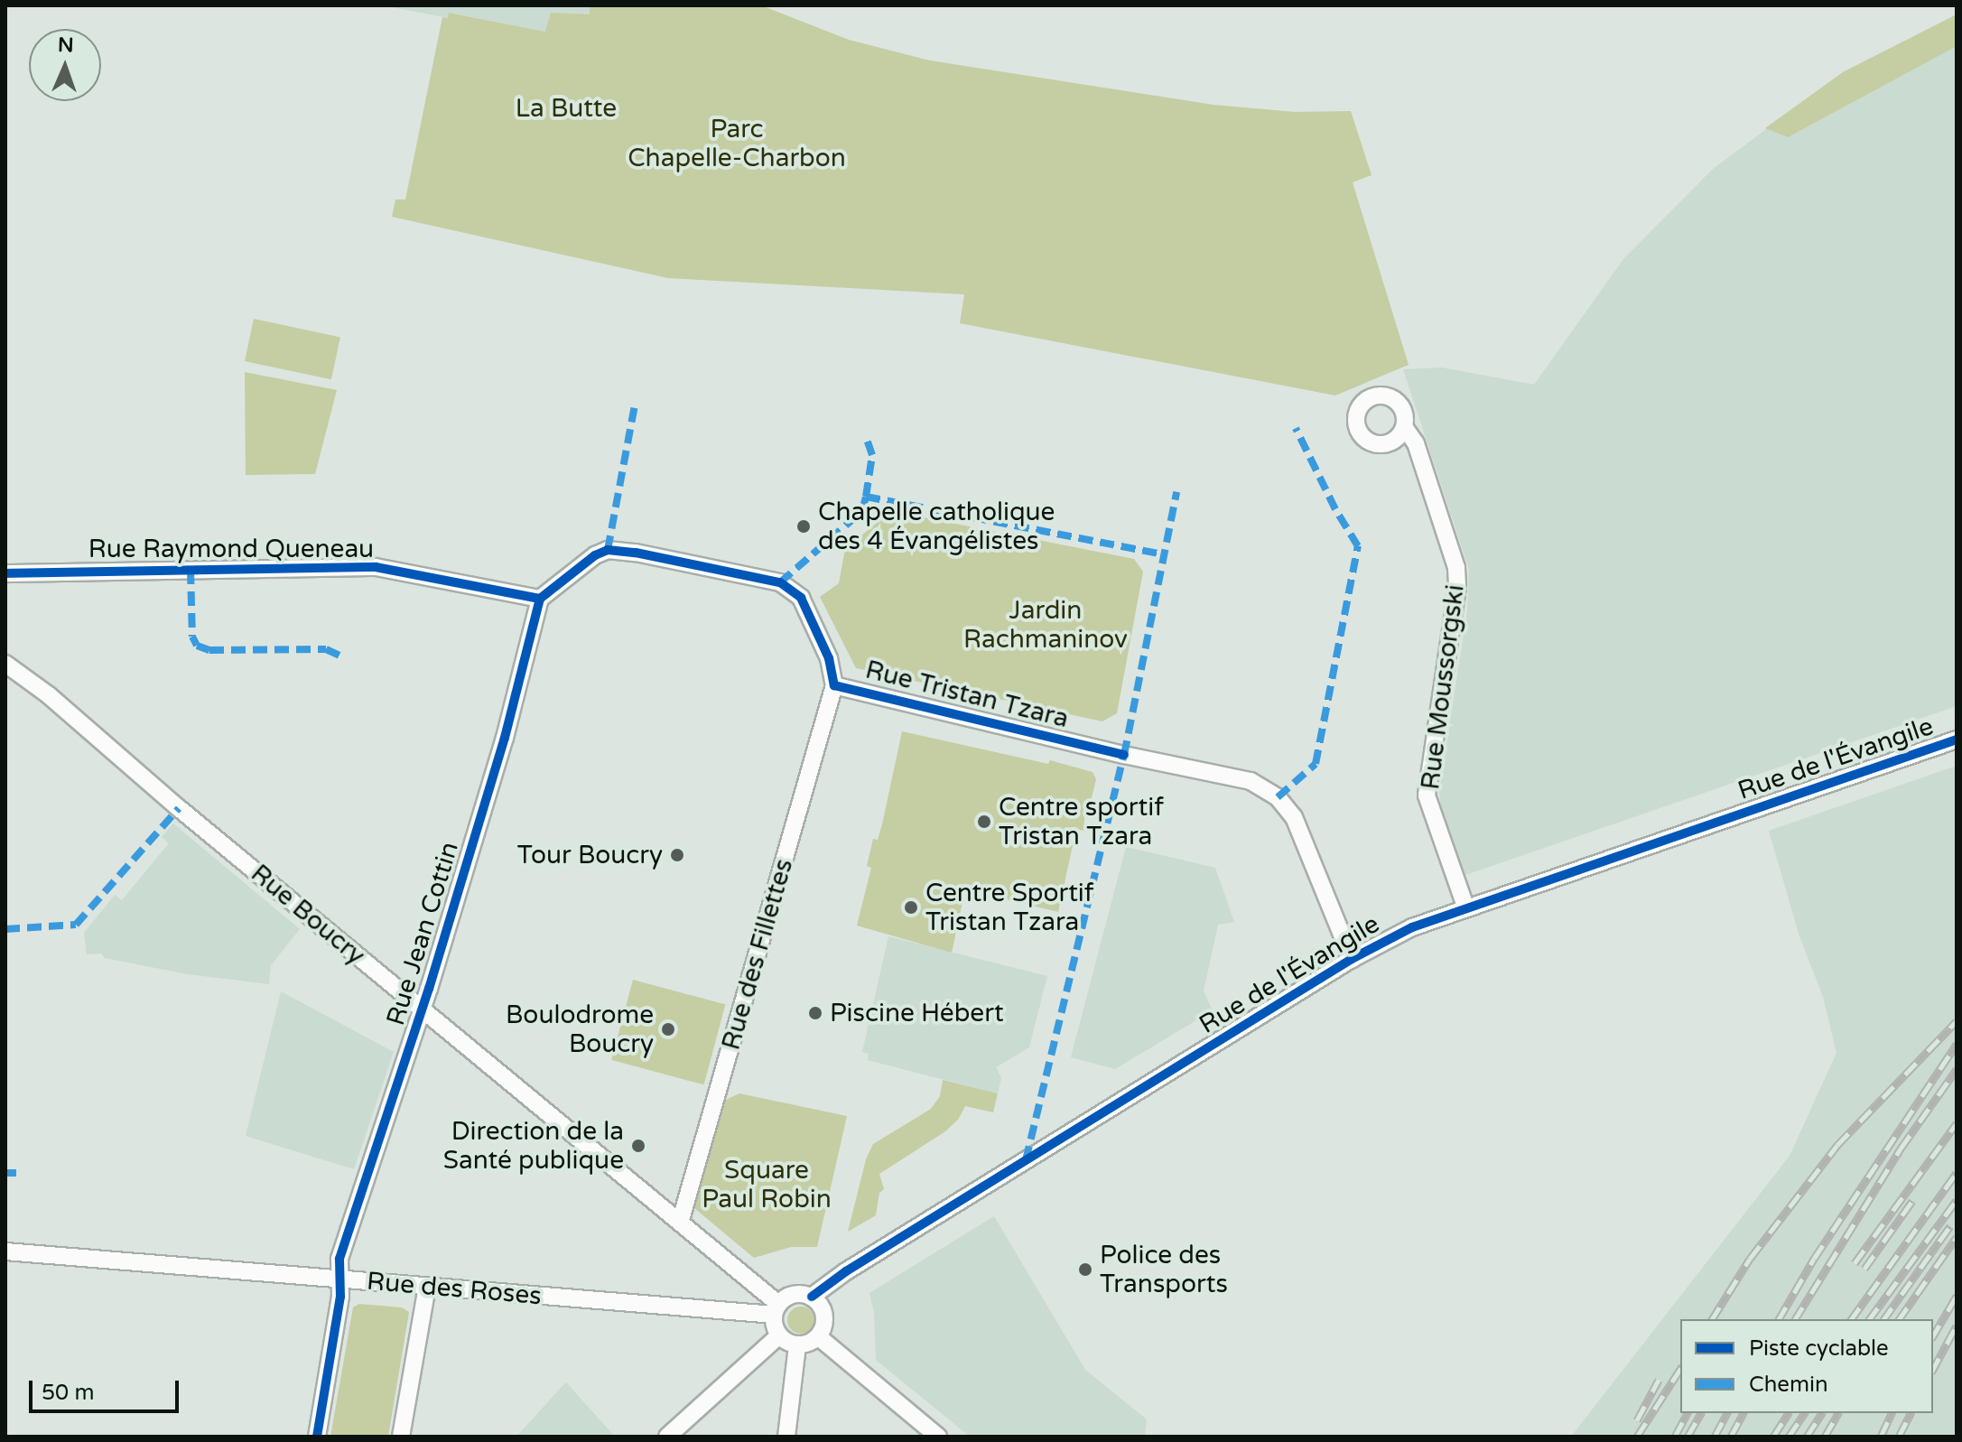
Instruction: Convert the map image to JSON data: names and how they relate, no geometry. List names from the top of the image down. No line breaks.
{"streets":{"street":["Rue Raymond Queneau","Rue Moussorgski","Rue Tristan Tzara","Rue de l'Évangile","Rue Boucry","Rue Jean Cottin","Rue des Fillettes","Rue des Roses"]},"crossings":[["Rue Raymond Queneau","Rue Tristan Tzara"],["Rue Raymond Queneau","Rue Jean Cottin"],["Rue Moussorgski","Rue de l'Évangile"],["Rue Tristan Tzara","Rue de l'Évangile"],["Rue Tristan Tzara","Rue Jean Cottin"],["Rue Tristan Tzara","Rue des Fillettes"],["Rue de l'Évangile","Rue Boucry"],["Rue de l'Évangile","Rue des Roses"],["Rue Boucry","Rue Jean Cottin"],["Rue Boucry","Rue des Fillettes"],["Rue Boucry","Rue des Roses"],["Rue Jean Cottin","Rue des Roses"]],"parks":["La Butte","Parc Chapelle-Charbon","Jardin Rachmaninov","Square Paul Robin"],"places":["Chapelle catholique des 4 Évangélistes","Centre sportif Tristan Tzara","Tour Boucry","Centre Sportif Tristan Tzara","Piscine Hébert","Boulodrome Boucry","Direction de la Santé publique","Police des Transports"],"legend":["Piste cyclable","Chemin"],"scale_bar":"50 m","north":"top"}
